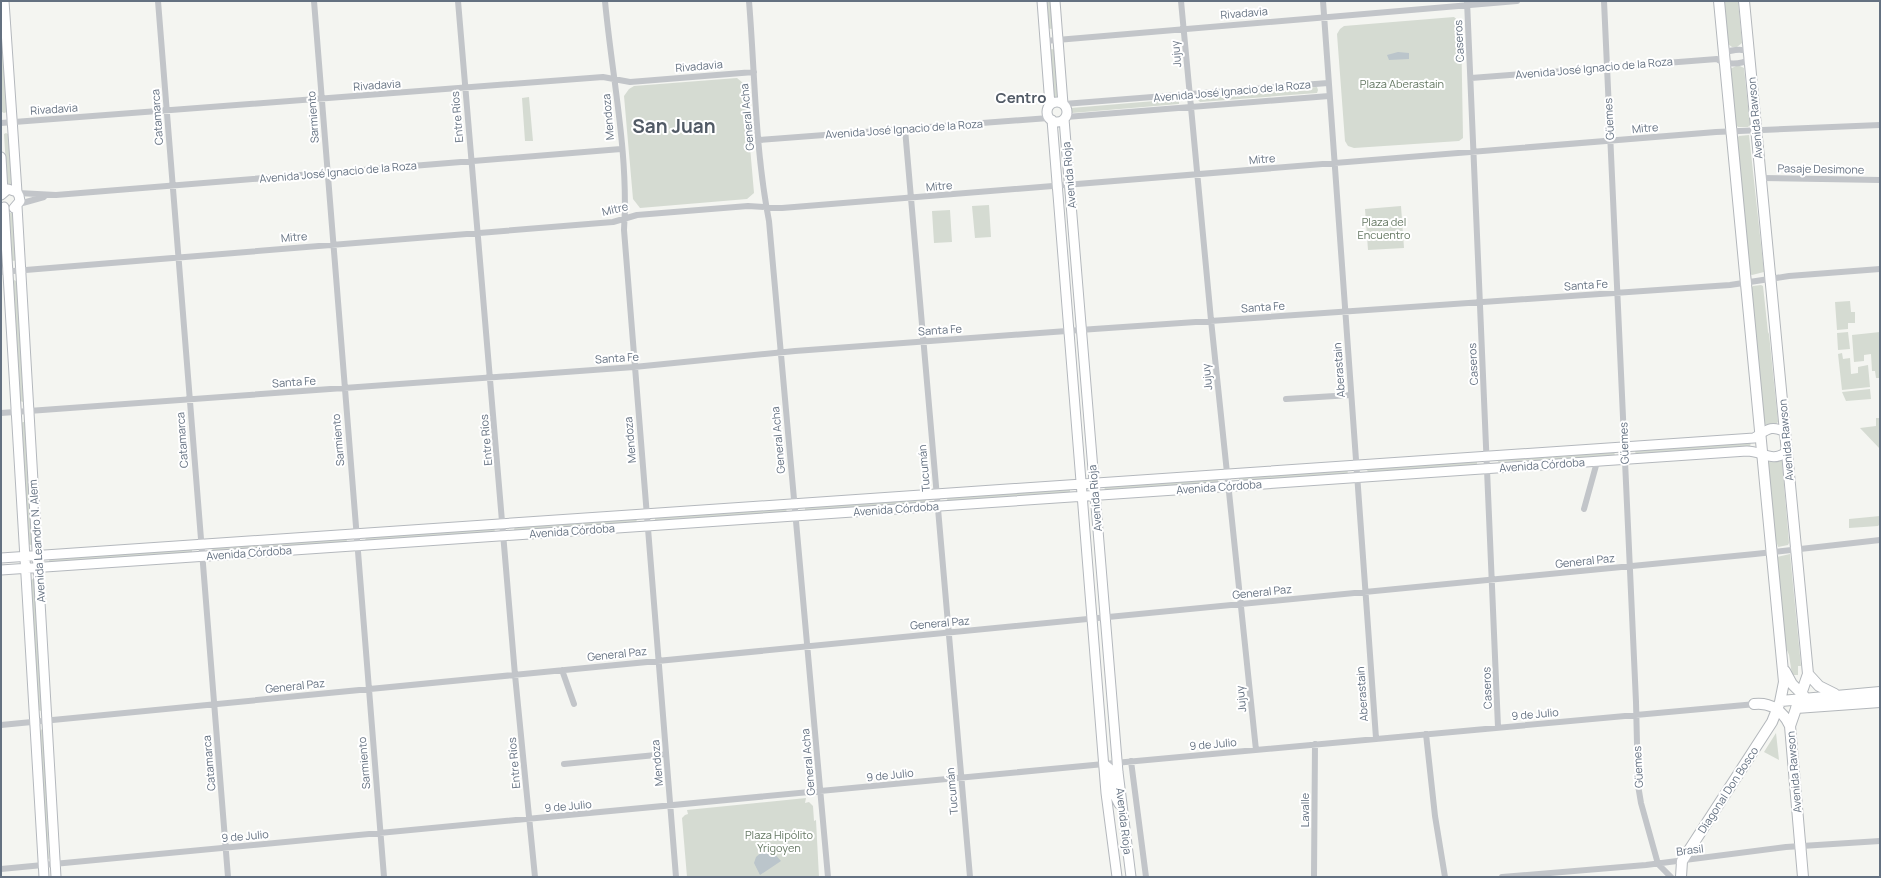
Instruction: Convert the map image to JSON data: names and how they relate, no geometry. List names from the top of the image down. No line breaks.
{"streets":{"main road":["Avenida Rawson","Avenida Rioja","Avenida Córdoba","Avenida Leandro N. Alem","Diagonal Don Bosco"],"street":["Rivadavia","Caseros","Jujuy","Avenida José Ignacio de la Roza","Catamarca","Sarmiento","Entre Ríos","Mendoza","General Acha","Güemes","Mitre","Pasaje Desimone","Santa Fe","Aberastain","Tucumán","General Paz","9 de Julio","Lavalle","Brasil"]},"crossings":[["Rivadavia","Caseros"],["Rivadavia","Jujuy"],["Rivadavia","Catamarca"],["Rivadavia","Sarmiento"],["Rivadavia","Entre Ríos"],["Rivadavia","Mendoza"],["Rivadavia","General Acha"],["Rivadavia","Aberastain"],["Caseros","Avenida José Ignacio de la Roza"],["Caseros","Mitre"],["Caseros","Santa Fe"],["Caseros","Avenida Córdoba"],["Caseros","General Paz"],["Caseros","9 de Julio"],["Jujuy","Avenida José Ignacio de la Roza"],["Jujuy","Mitre"],["Jujuy","Santa Fe"],["Jujuy","Avenida Córdoba"],["Jujuy","General Paz"],["Jujuy","9 de Julio"],["Avenida José Ignacio de la Roza","Catamarca"],["Avenida José Ignacio de la Roza","Sarmiento"],["Avenida José Ignacio de la Roza","Entre Ríos"],["Avenida José Ignacio de la Roza","Mendoza"],["Avenida José Ignacio de la Roza","General Acha"],["Avenida José Ignacio de la Roza","Avenida Rawson"],["Avenida José Ignacio de la Roza","Güemes"],["Avenida José Ignacio de la Roza","Avenida Rioja"],["Avenida José Ignacio de la Roza","Aberastain"],["Avenida José Ignacio de la Roza","Tucumán"],["Avenida José Ignacio de la Roza","Avenida Leandro N. Alem"],["Catamarca","Mitre"],["Catamarca","Santa Fe"],["Catamarca","Avenida Córdoba"],["Catamarca","General Paz"],["Catamarca","9 de Julio"],["Sarmiento","Mitre"],["Sarmiento","Santa Fe"],["Sarmiento","Avenida Córdoba"],["Sarmiento","General Paz"],["Sarmiento","9 de Julio"],["Entre Ríos","Mitre"],["Entre Ríos","Santa Fe"],["Entre Ríos","Avenida Córdoba"],["Entre Ríos","General Paz"],["Entre Ríos","9 de Julio"],["Mendoza","Mitre"],["Mendoza","Santa Fe"],["Mendoza","Avenida Córdoba"],["Mendoza","General Paz"],["Mendoza","9 de Julio"],["General Acha","Mitre"],["General Acha","Santa Fe"],["General Acha","Avenida Córdoba"],["General Acha","General Paz"],["General Acha","9 de Julio"],["Avenida Rawson","Mitre"],["Avenida Rawson","Pasaje Desimone"],["Avenida Rawson","Santa Fe"],["Avenida Rawson","Avenida Córdoba"],["Avenida Rawson","General Paz"],["Avenida Rawson","Brasil"],["Güemes","Mitre"],["Güemes","Santa Fe"],["Güemes","Avenida Córdoba"],["Güemes","General Paz"],["Güemes","9 de Julio"],["Güemes","Brasil"],["Mitre","Avenida Rioja"],["Mitre","Aberastain"],["Mitre","Tucumán"],["Mitre","Avenida Leandro N. Alem"],["Avenida Rioja","Santa Fe"],["Avenida Rioja","Avenida Córdoba"],["Avenida Rioja","General Paz"],["Avenida Rioja","9 de Julio"],["Santa Fe","Aberastain"],["Santa Fe","Tucumán"],["Santa Fe","Avenida Leandro N. Alem"],["Aberastain","Avenida Córdoba"],["Aberastain","General Paz"],["Aberastain","9 de Julio"],["Avenida Córdoba","Tucumán"],["Avenida Córdoba","Avenida Leandro N. Alem"],["Tucumán","General Paz"],["Tucumán","9 de Julio"],["Avenida Leandro N. Alem","General Paz"],["Avenida Leandro N. Alem","9 de Julio"],["9 de Julio","Lavalle"],["Diagonal Don Bosco","Brasil"]],"districts":["Centro","San Juan"],"parks":["Plaza Aberastain","Plaza del Encuentro","Plaza Hipólito Yrigoyen"]}
